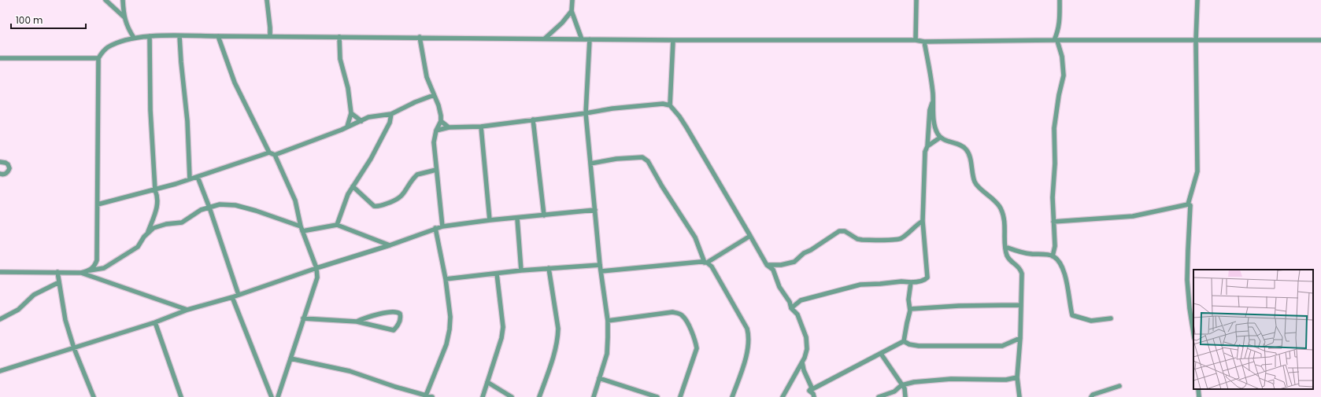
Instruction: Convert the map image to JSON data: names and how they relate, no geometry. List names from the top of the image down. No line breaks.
{"scale_bar":"100 m"}
